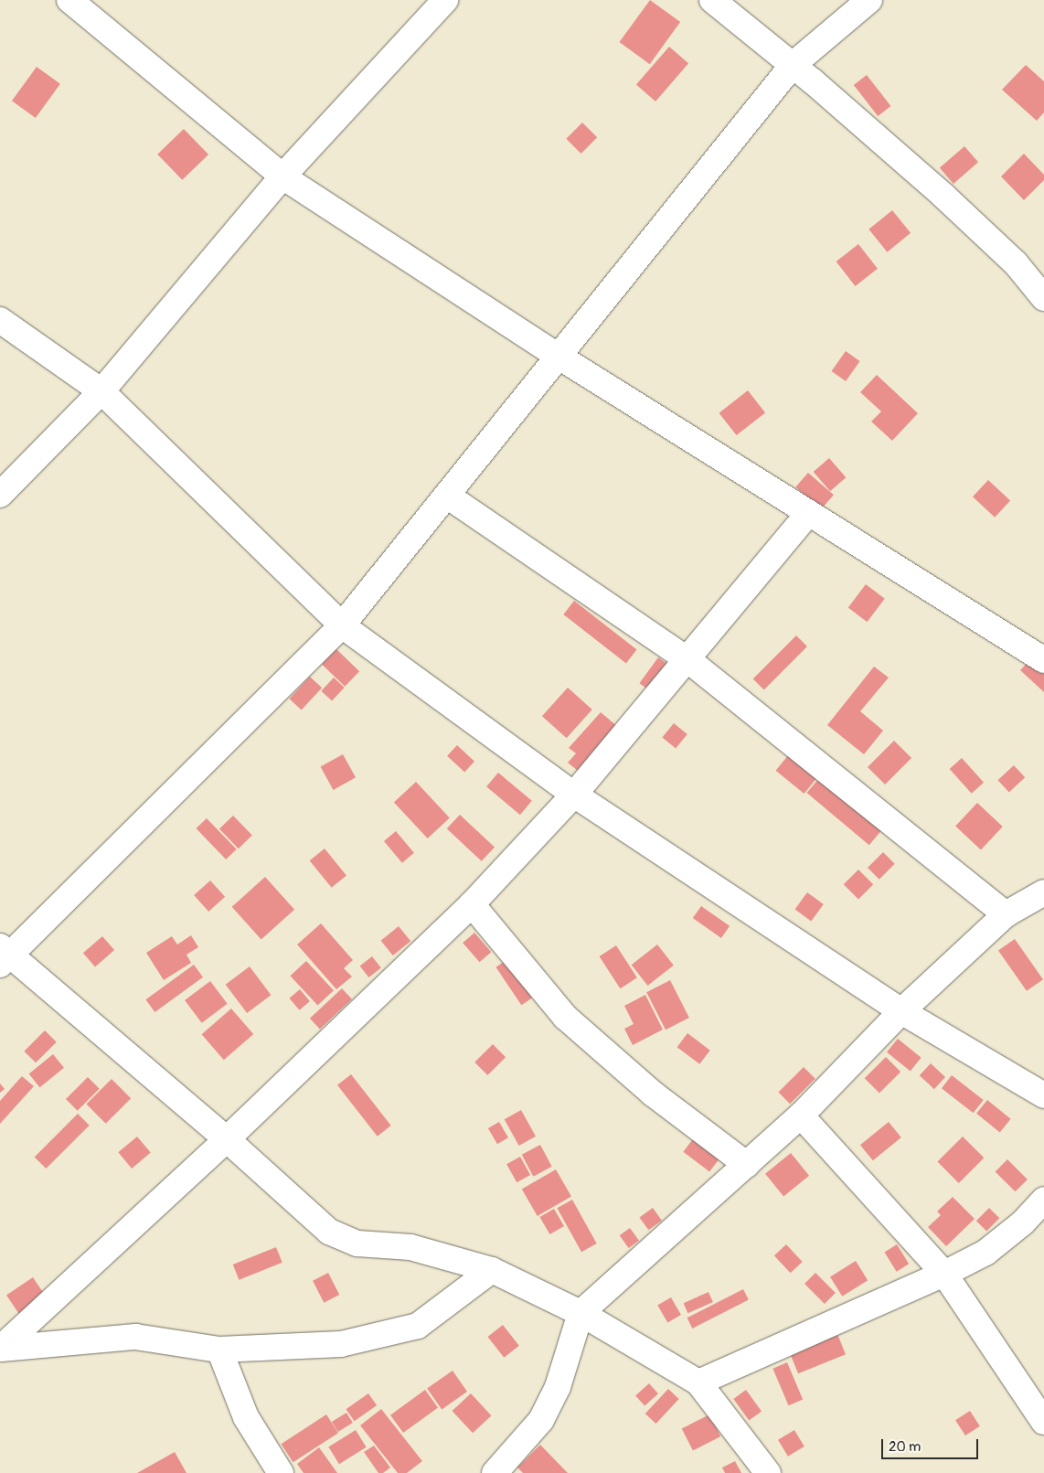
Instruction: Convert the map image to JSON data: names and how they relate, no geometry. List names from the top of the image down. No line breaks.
{"scale_bar":"20 m"}
